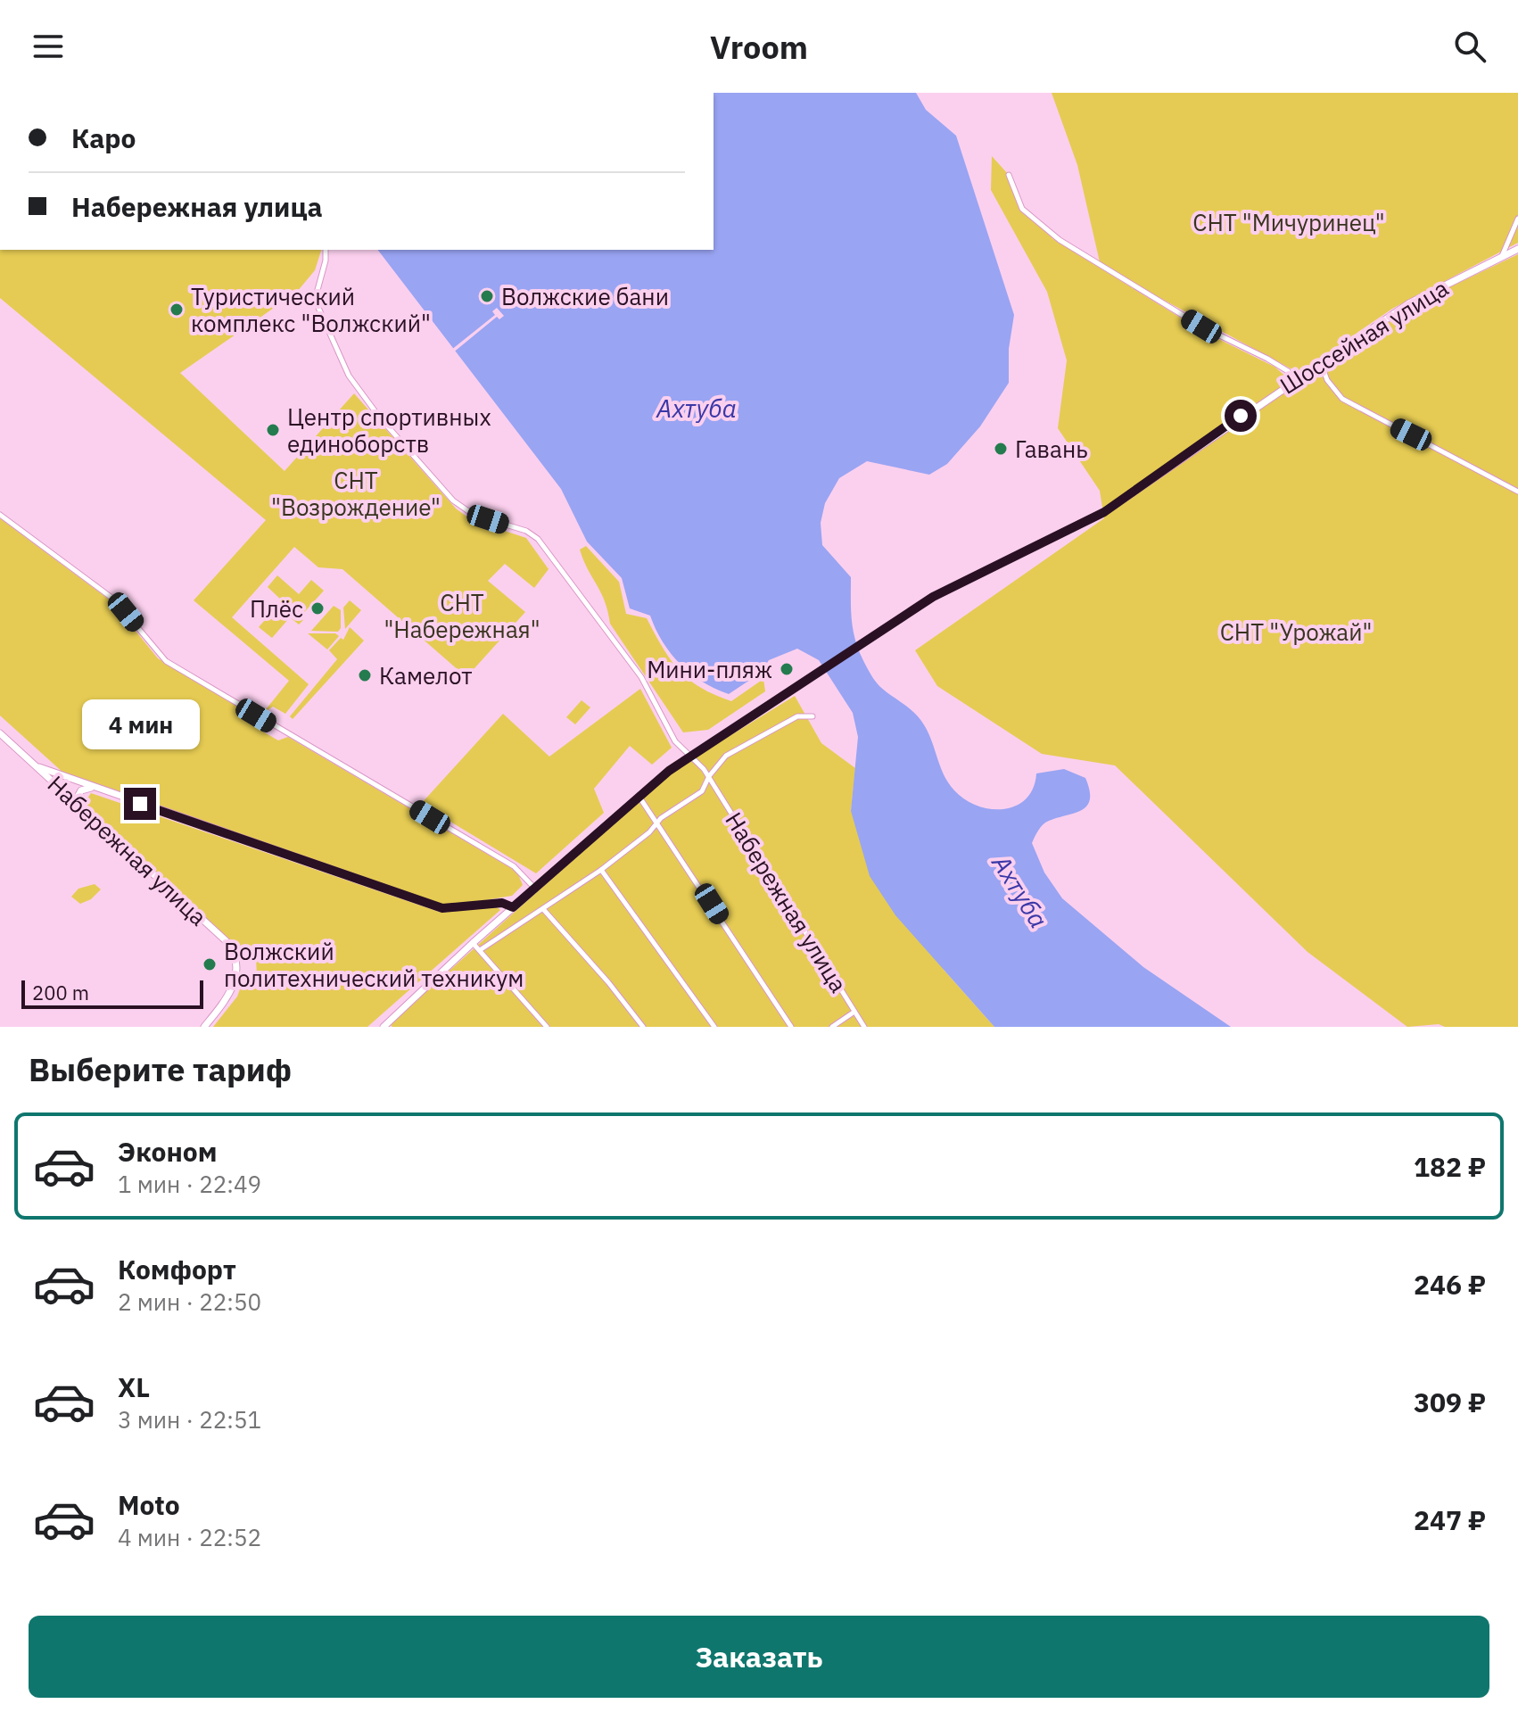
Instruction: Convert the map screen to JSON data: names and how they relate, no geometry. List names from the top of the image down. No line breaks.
{"streets":{"street":["Шоссейная улица","Набережная улица"]},"crossings":[["Шоссейная улица","Набережная улица"]],"water":["Ахтуба"],"parks":["СНТ \"Мичуринец\"","СНТ \"Возрождение\"","СНТ \"Набережная\"","СНТ \"Урожай\""],"places":["Волжские бани","Туристический комплекс \"Волжский\"","Центр спортивных единоборств","Гавань","Плёс","Мини-пляж","Камелот","Волжский политехнический техникум"],"scale_bar":"200 m","page":{"header":"Vroom","banner":["Каро","Набережная улица"],"bubble":"4 мин","scale":"200 m","heading":"Выберите тариф","list":[{"name":"Эконом","note":"1 мин · 22:49","value":"182 ₽"},{"name":"Комфорт","note":"2 мин · 22:50","value":"246 ₽"},{"name":"XL","note":"3 мин · 22:51","value":"309 ₽"},{"name":"Moto","note":"4 мин · 22:52","value":"247 ₽"}],"buttons":"Заказать"}}
